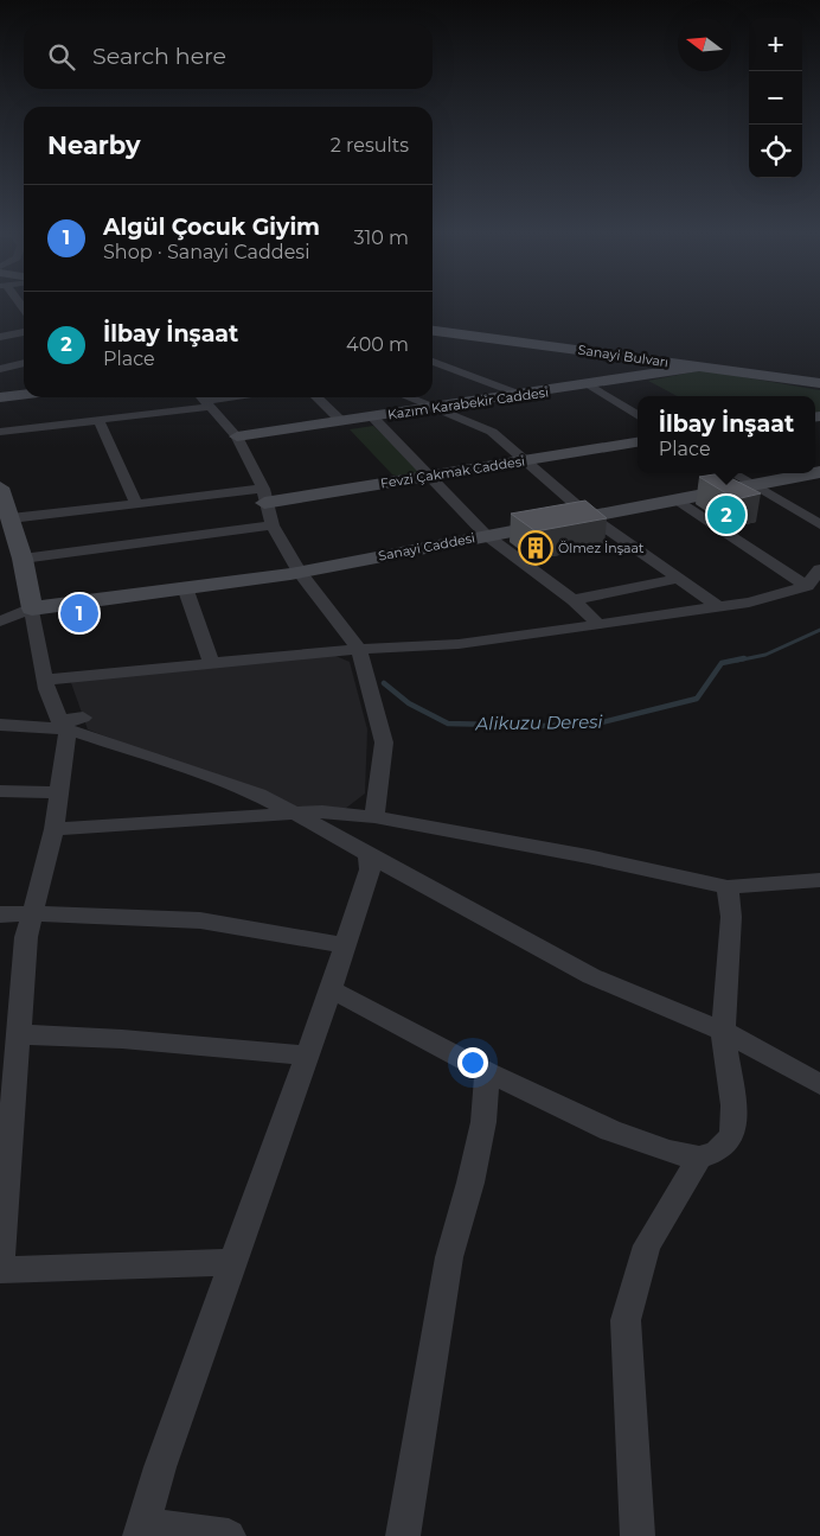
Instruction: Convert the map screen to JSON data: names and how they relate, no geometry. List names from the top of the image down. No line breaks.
{"streets":{"street":["Sanayi Bulvarı","Kazım Karabekir Caddesi","Fevzi Çakmak Caddesi","Sanayi Caddesi"]},"crossings":[["Sanayi Bulvarı","Kazım Karabekir Caddesi"]],"water":["Alikuzu Deresi"],"places":{"building":["Ölmez İnşaat"]},"north":"left","page":{"map_buttons":["+","−"],"search":"Search here","heading":["Nearby","2 results"],"list":[{"mark":"1","name":"Algül Çocuk Giyim","note":"Shop · Sanayi Caddesi","value":"310 m"},{"mark":"2","name":"İlbay İnşaat","note":"Place","value":"400 m"}],"popup":["İlbay İnşaat","Place"],"pins":["2","1"]}}
